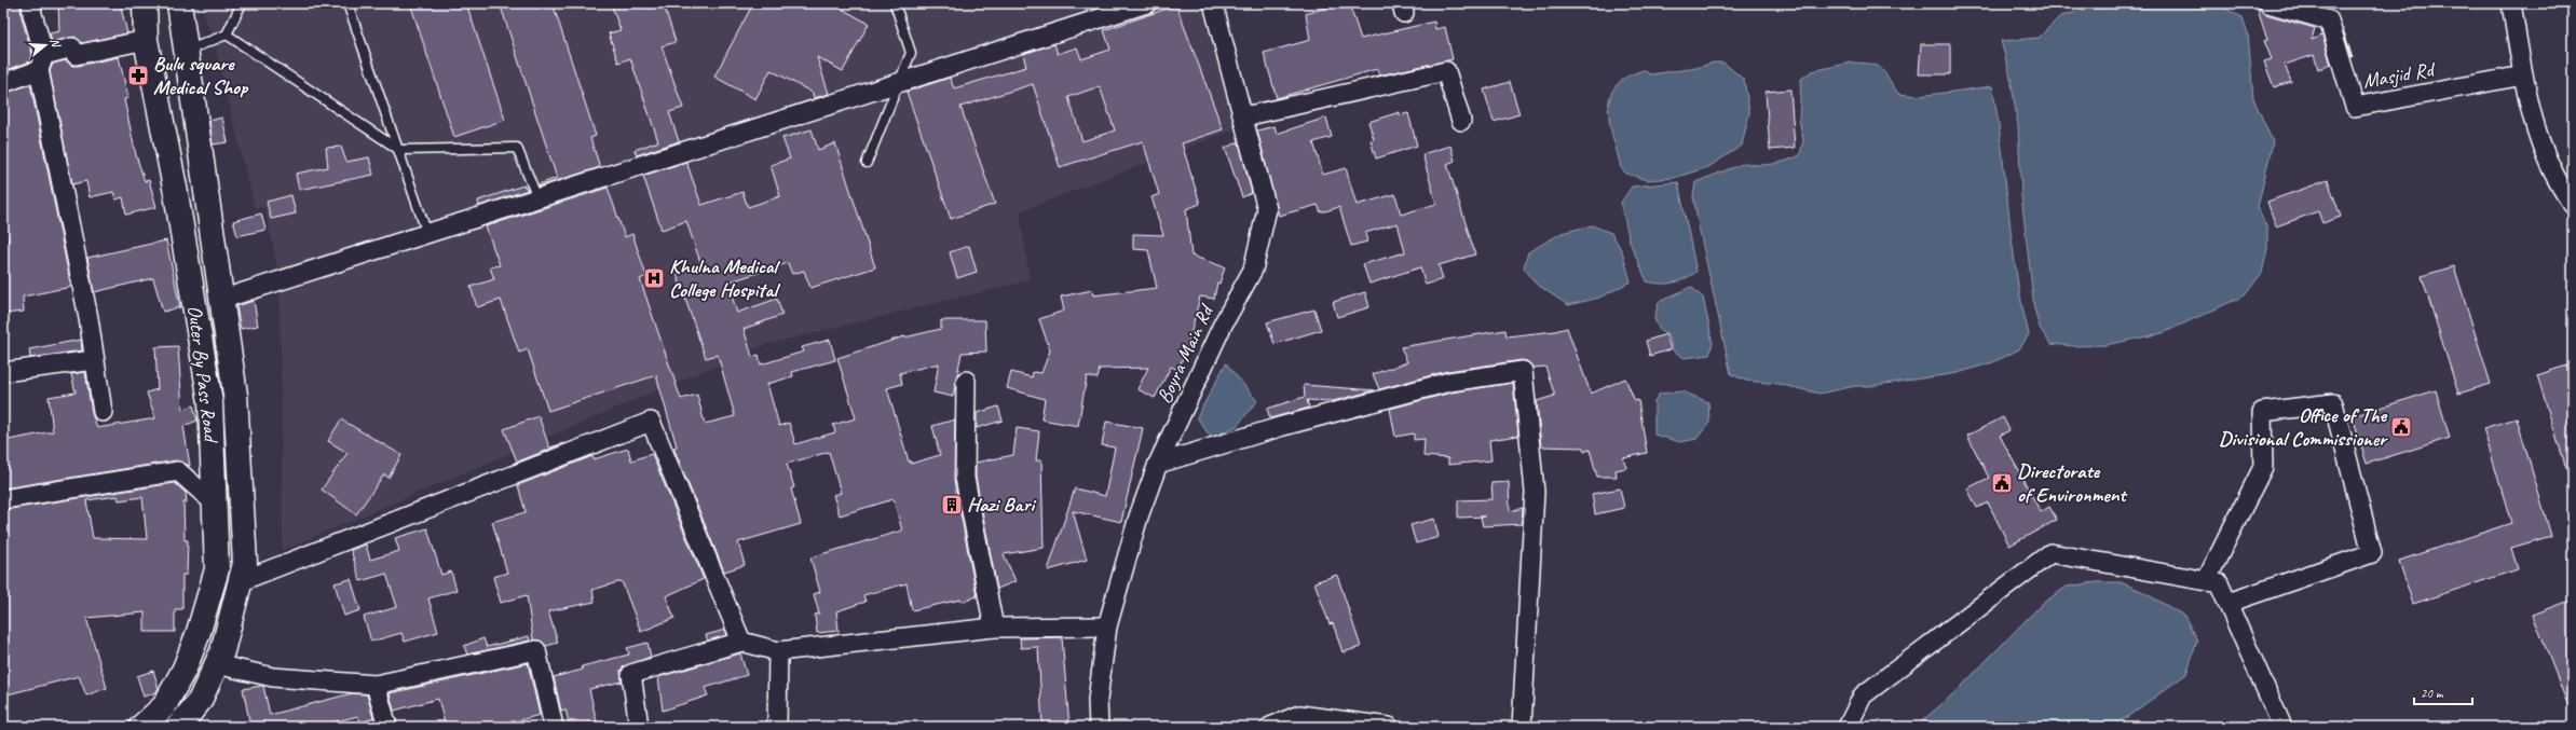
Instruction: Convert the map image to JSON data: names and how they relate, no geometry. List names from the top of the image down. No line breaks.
{"streets":{"main road":["Outer By Pass Road"],"street":["Masjid Rd","Boyra Main Rd"]},"places":{"pharmacy":["Bulu square Medical Shop"],"hospital":["Khulna Medical College Hospital"],"public building":["Office of The Divisional Commissioner","Directorate of Environment"],"building":["Hazi Bari"]},"scale_bar":"20 m","north":"right"}
